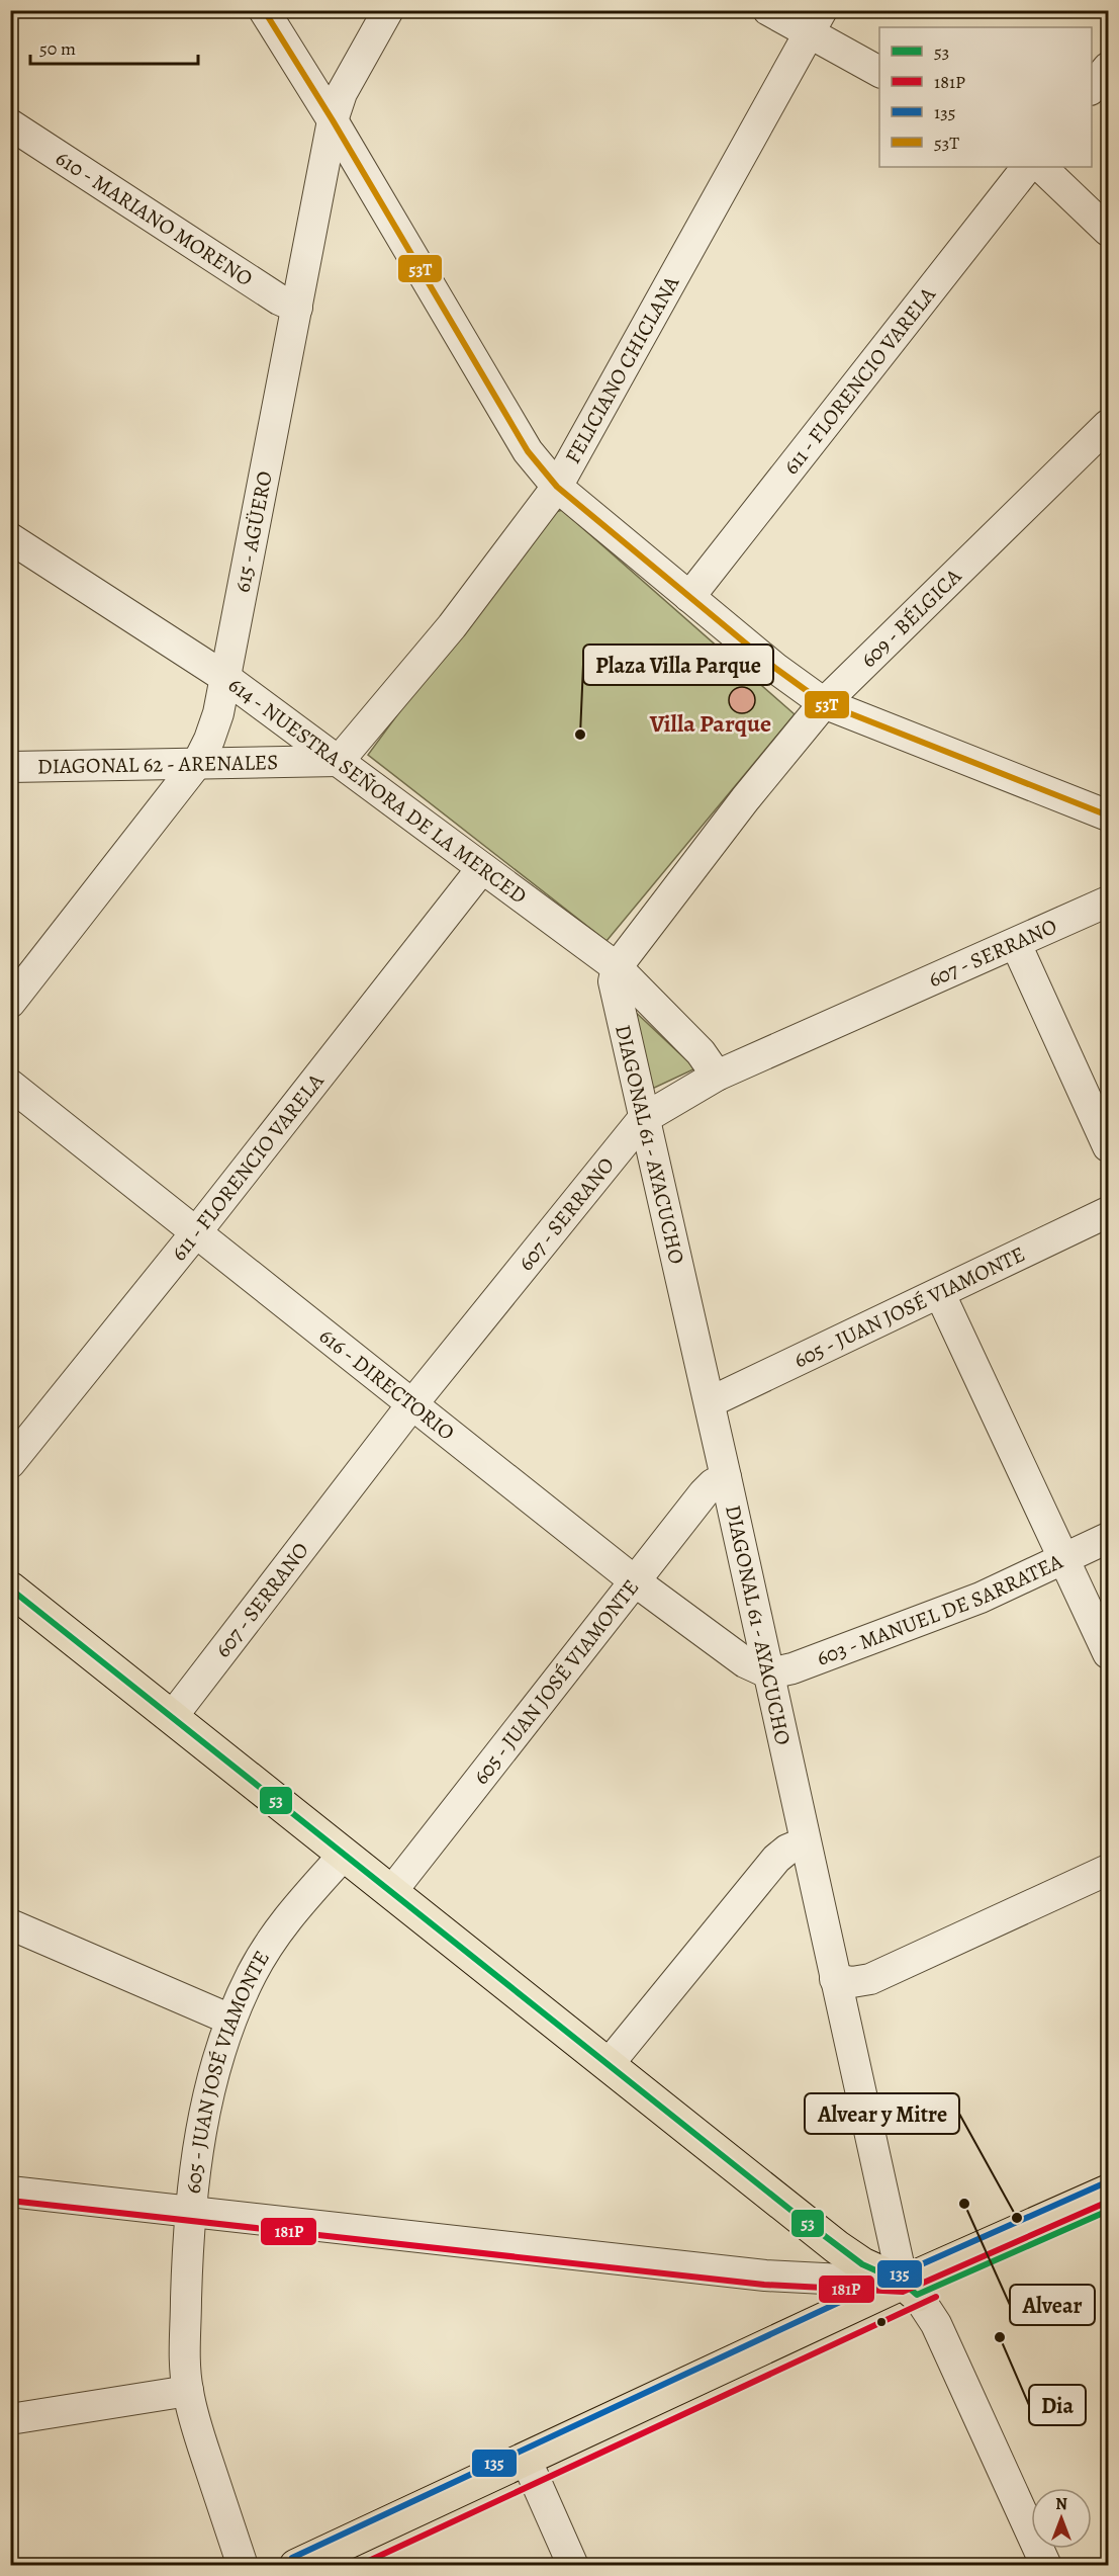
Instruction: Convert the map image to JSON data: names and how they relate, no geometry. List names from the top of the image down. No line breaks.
{"streets":{"street":["610 - MARIANO MORENO","FELICIANO CHICLANA","611 - FLORENCIO VARELA","615 - AGÜERO","609 - BÉLGICA","DIAGONAL 62 - ARENALES","614 - NUESTRA SEÑORA DE LA MERCED","607 - SERRANO","DIAGONAL 61 - AYACUCHO","605 - JUAN JOSÉ VIAMONTE","616 - DIRECTORIO","603 - MANUEL DE SARRATEA"]},"crossings":[["610 - MARIANO MORENO","615 - AGÜERO"],["FELICIANO CHICLANA","DIAGONAL 62 - ARENALES"],["FELICIANO CHICLANA","614 - NUESTRA SEÑORA DE LA MERCED"],["611 - FLORENCIO VARELA","614 - NUESTRA SEÑORA DE LA MERCED"],["611 - FLORENCIO VARELA","616 - DIRECTORIO"],["615 - AGÜERO","DIAGONAL 62 - ARENALES"],["615 - AGÜERO","614 - NUESTRA SEÑORA DE LA MERCED"],["609 - BÉLGICA","614 - NUESTRA SEÑORA DE LA MERCED"],["609 - BÉLGICA","DIAGONAL 61 - AYACUCHO"],["DIAGONAL 62 - ARENALES","614 - NUESTRA SEÑORA DE LA MERCED"],["614 - NUESTRA SEÑORA DE LA MERCED","607 - SERRANO"],["614 - NUESTRA SEÑORA DE LA MERCED","DIAGONAL 61 - AYACUCHO"],["607 - SERRANO","DIAGONAL 61 - AYACUCHO"],["607 - SERRANO","616 - DIRECTORIO"],["DIAGONAL 61 - AYACUCHO","605 - JUAN JOSÉ VIAMONTE"],["DIAGONAL 61 - AYACUCHO","616 - DIRECTORIO"],["DIAGONAL 61 - AYACUCHO","603 - MANUEL DE SARRATEA"],["605 - JUAN JOSÉ VIAMONTE","616 - DIRECTORIO"],["616 - DIRECTORIO","603 - MANUEL DE SARRATEA"]],"districts":["Villa Parque"],"places":["Plaza Villa Parque","Alvear","Alvear y Mitre","Dia"],"lines":["transit line 53T","transit line 53","transit line 135","transit line 181P"],"legend":["53","181P","135","53T"],"scale_bar":"50 m","north":"top"}
